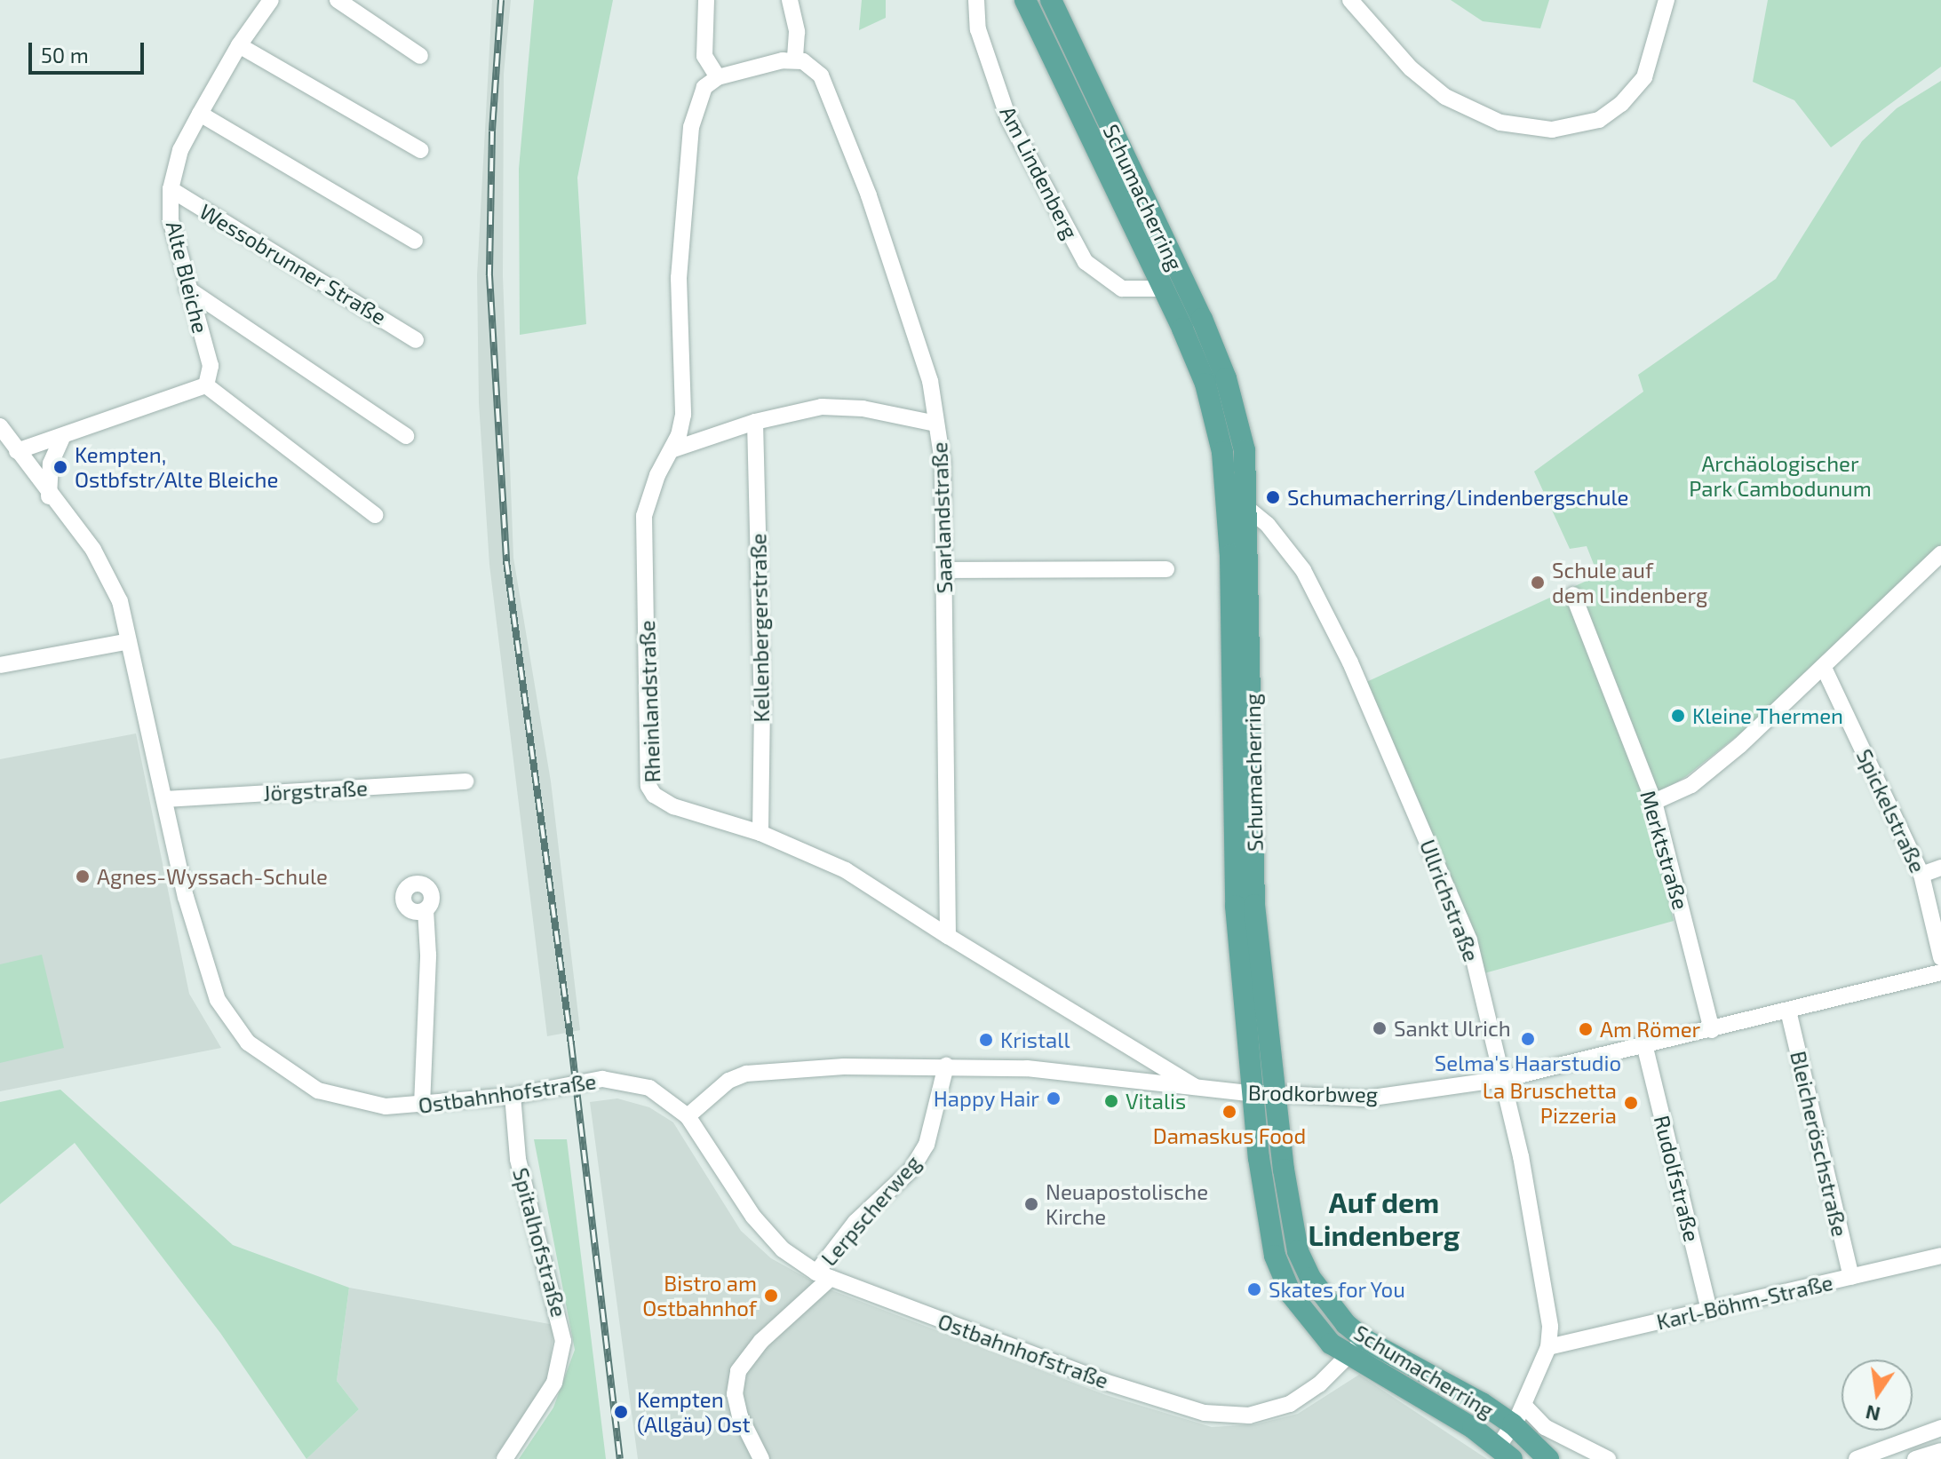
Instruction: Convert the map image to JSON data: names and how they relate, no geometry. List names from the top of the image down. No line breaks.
{"streets":{"main road":["Schumacherring"],"street":["Am Lindenberg","Wessobrunner Straße","Alte Bleiche","Saarlandstraße","Kellenbergerstraße","Rheinlandstraße","Jörgstraße","Spickelstraße","Merktstraße","Ullrichstraße","Ostbahnhofstraße","Brodkorbweg","Bleicheröschstraße","Rudolfstraße","Lerpscherweg","Spitalhofstraße","Karl-Böhm-Straße"]},"crossings":[["Am Lindenberg","Schumacherring"],["Schumacherring","Ullrichstraße"],["Schumacherring","Ostbahnhofstraße"],["Schumacherring","Brodkorbweg"],["Wessobrunner Straße","Alte Bleiche"],["Saarlandstraße","Rheinlandstraße"],["Kellenbergerstraße","Rheinlandstraße"],["Rheinlandstraße","Brodkorbweg"],["Jörgstraße","Ostbahnhofstraße"],["Merktstraße","Brodkorbweg"],["Ullrichstraße","Brodkorbweg"],["Ullrichstraße","Karl-Böhm-Straße"],["Ostbahnhofstraße","Brodkorbweg"],["Ostbahnhofstraße","Lerpscherweg"],["Ostbahnhofstraße","Spitalhofstraße"],["Brodkorbweg","Bleicheröschstraße"],["Brodkorbweg","Rudolfstraße"],["Brodkorbweg","Lerpscherweg"],["Bleicheröschstraße","Karl-Böhm-Straße"],["Rudolfstraße","Karl-Böhm-Straße"]],"districts":["Auf dem Lindenberg"],"parks":["Archäologischer Park Cambodunum"],"places":["Kempten, Ostbfstr/Alte Bleiche","Schumacherring/Lindenbergschule","Schule auf dem Lindenberg","Kleine Thermen","Agnes-Wyssach-Schule","Sankt Ulrich","Am Römer","Selma's Haarstudio","Kristall","Happy Hair","Vitalis","La Bruschetta Pizzeria","Damaskus Food","Neuapostolische Kirche","Skates for You","Bistro am Ostbahnhof","Kempten (Allgäu) Ost"],"scale_bar":"50 m","north":"bottom"}
